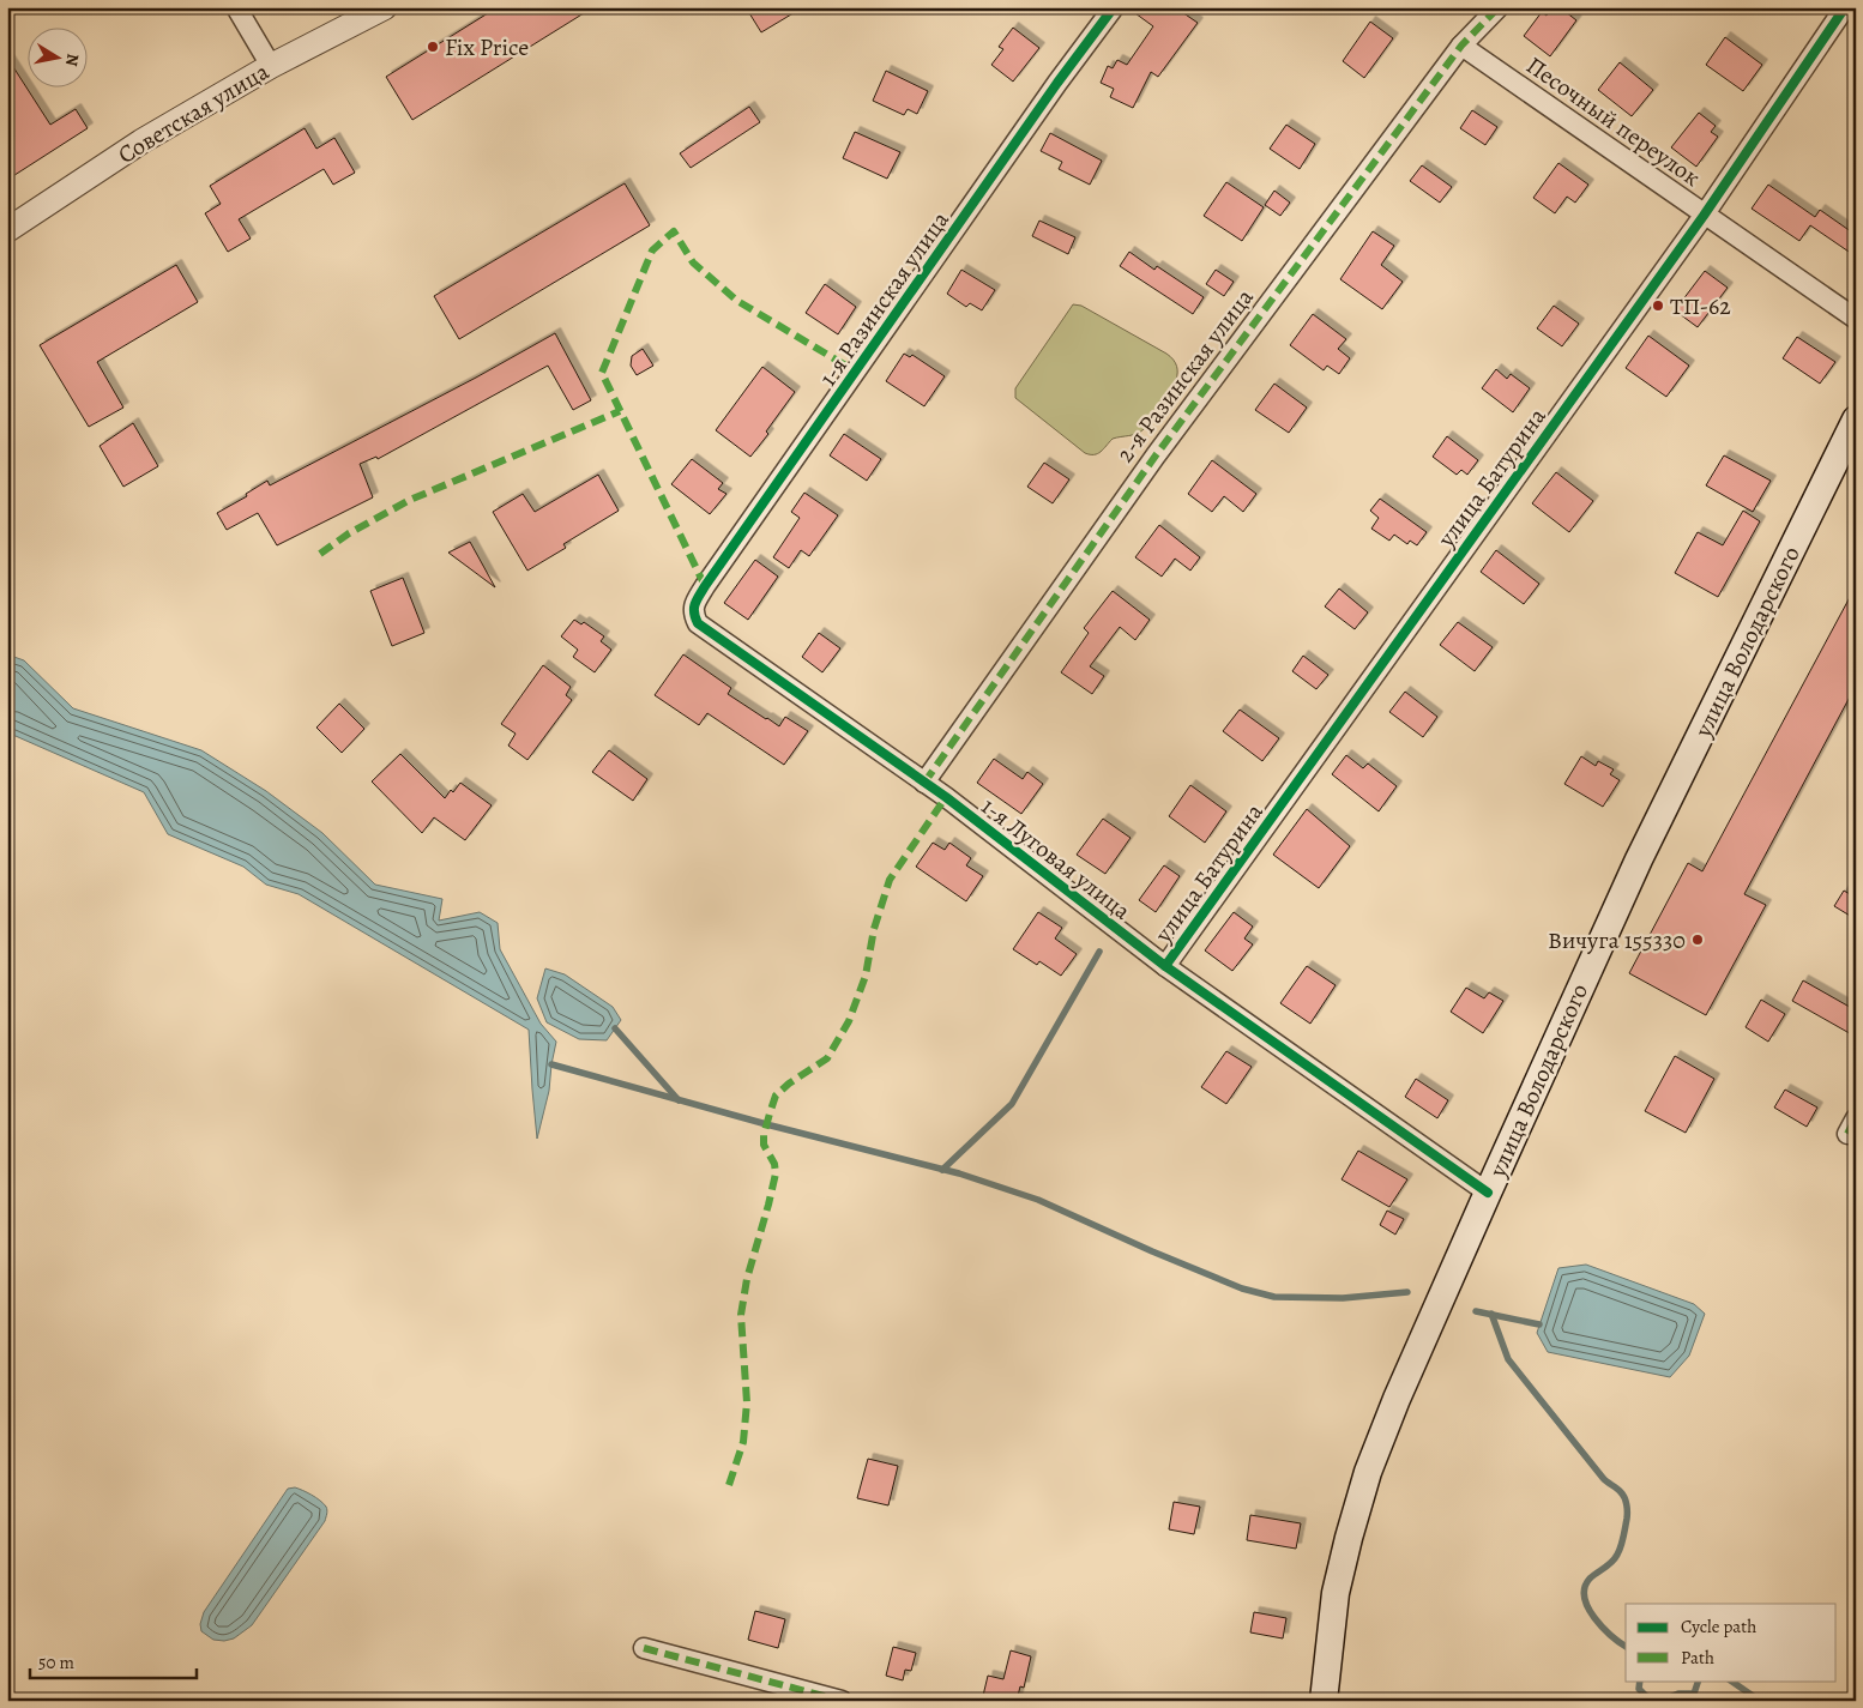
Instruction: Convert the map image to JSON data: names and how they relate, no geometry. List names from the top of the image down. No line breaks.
{"streets":{"main road":["улица Володарского"],"street":["Советская улица","Песочный переулок","1-я Разинская улица","2-я Разинская улица","улица Батурина","1-я Луговая улица"]},"crossings":[["Песочный переулок","2-я Разинская улица"],["Песочный переулок","улица Батурина"],["1-я Разинская улица","1-я Луговая улица"],["2-я Разинская улица","1-я Луговая улица"],["улица Батурина","1-я Луговая улица"],["улица Володарского","1-я Луговая улица"]],"places":["Fix Price","ТП-62","Вичуга 155330"],"legend":["Cycle path","Path"],"scale_bar":"50 m","north":"right"}
